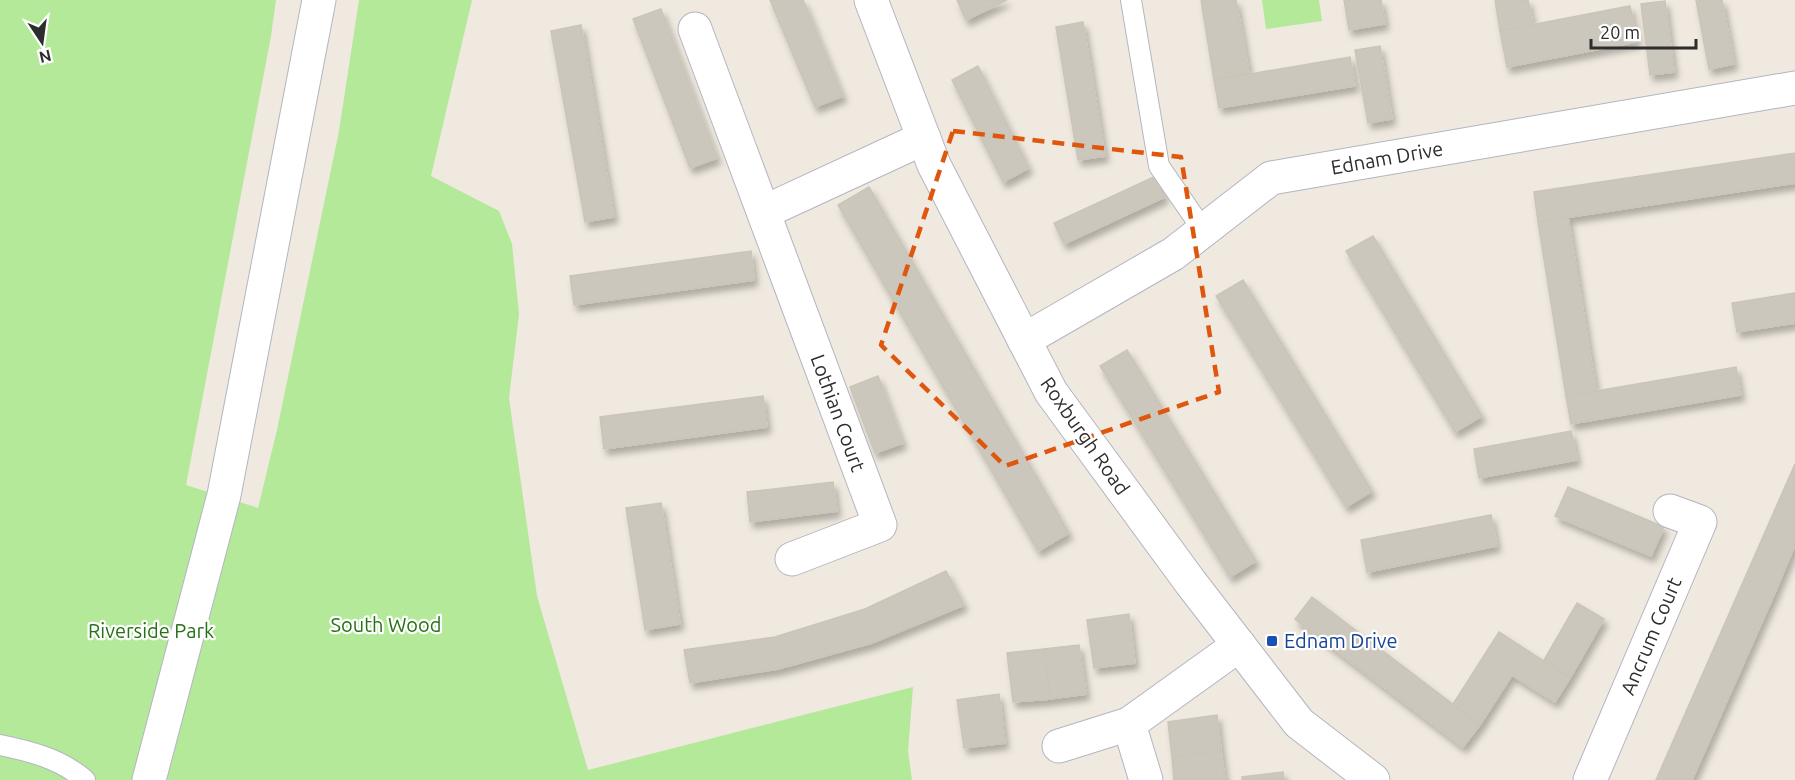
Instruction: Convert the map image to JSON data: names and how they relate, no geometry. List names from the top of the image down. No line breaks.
{"streets":{"street":["Ednam Drive","Lothian Court","Roxburgh Road","Ancrum Court"]},"crossings":[["Ednam Drive","Roxburgh Road"]],"parks":["South Wood","Riverside Park"],"places":{"transit":["Ednam Drive"]},"scale_bar":"20 m","north":"bottom"}
